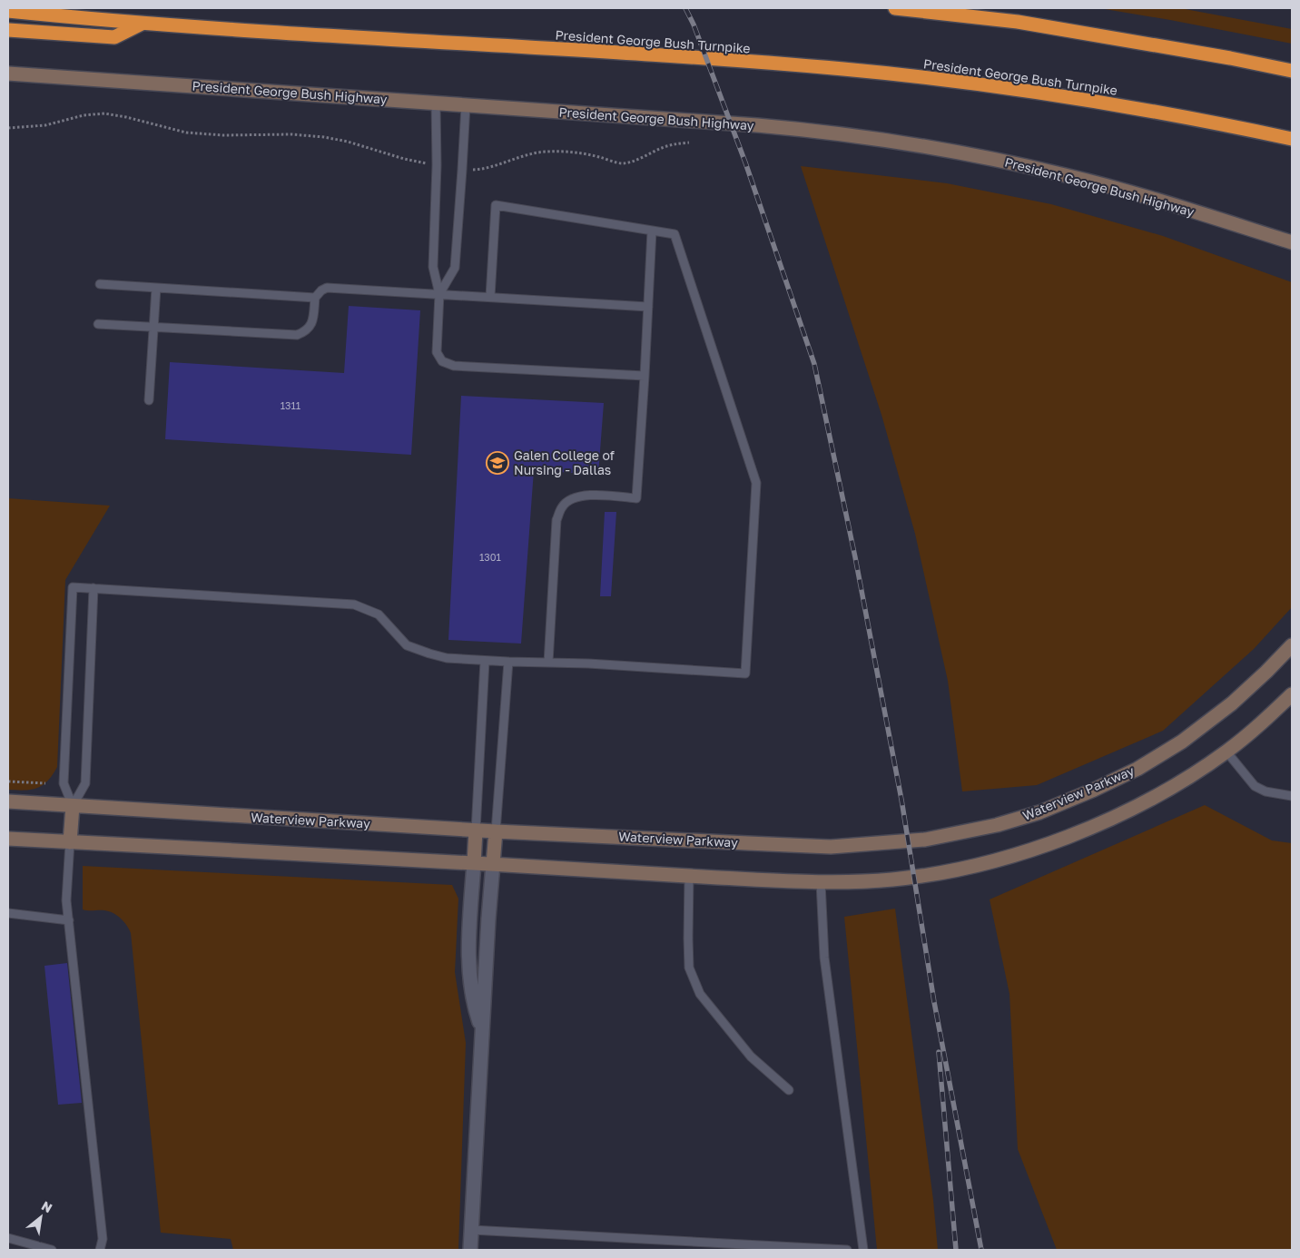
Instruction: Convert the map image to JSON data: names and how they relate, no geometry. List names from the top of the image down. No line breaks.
{"streets":{"highway":["President George Bush Turnpike"],"main road":["President George Bush Highway","Waterview Parkway"]},"places":{"school or university":["Galen College of Nursing - Dallas"]},"house_numbers":["1311","1301"],"north":"top right"}
